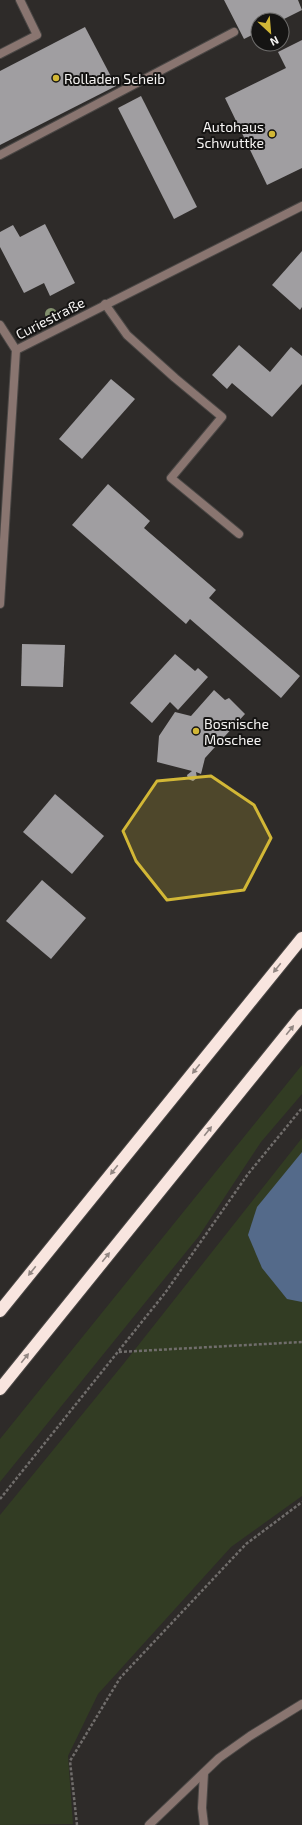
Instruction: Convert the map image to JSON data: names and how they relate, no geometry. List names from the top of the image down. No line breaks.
{"streets":{"street":["Curiestraße"]},"places":["Rolladen Scheib","Autohaus Schwuttke","Bosnische Moschee"],"north":"bottom right"}
